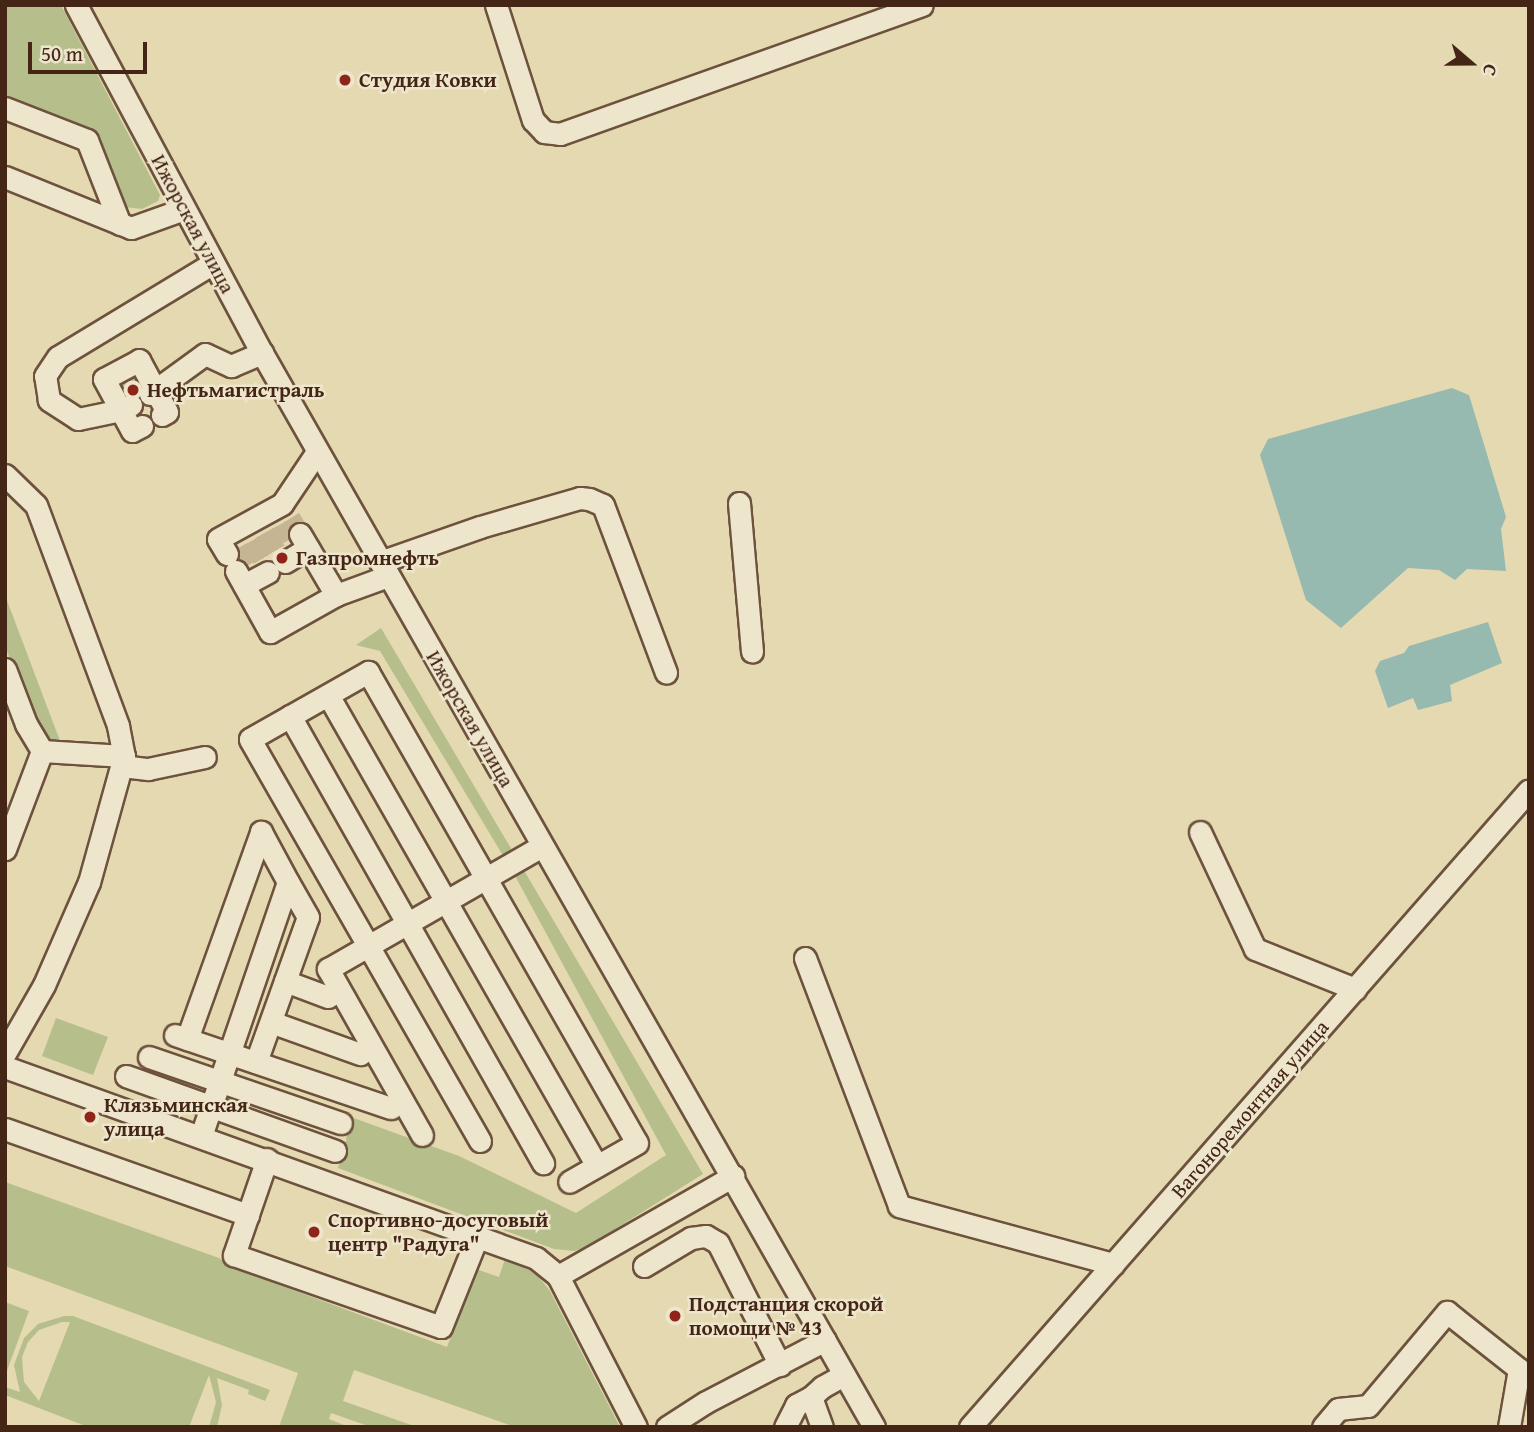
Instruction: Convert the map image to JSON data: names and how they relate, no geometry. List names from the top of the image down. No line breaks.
{"streets":{"street":["Ижорская улица","Вагоноремонтная улица"]},"places":["Студия Ковки","Нефтьмагистраль","Газпромнефть","Клязьминская улица","Спортивно-досуговый центр \"Радуга\"","Подстанция скорой помощи № 43"],"scale_bar":"50 m","north":"right"}
